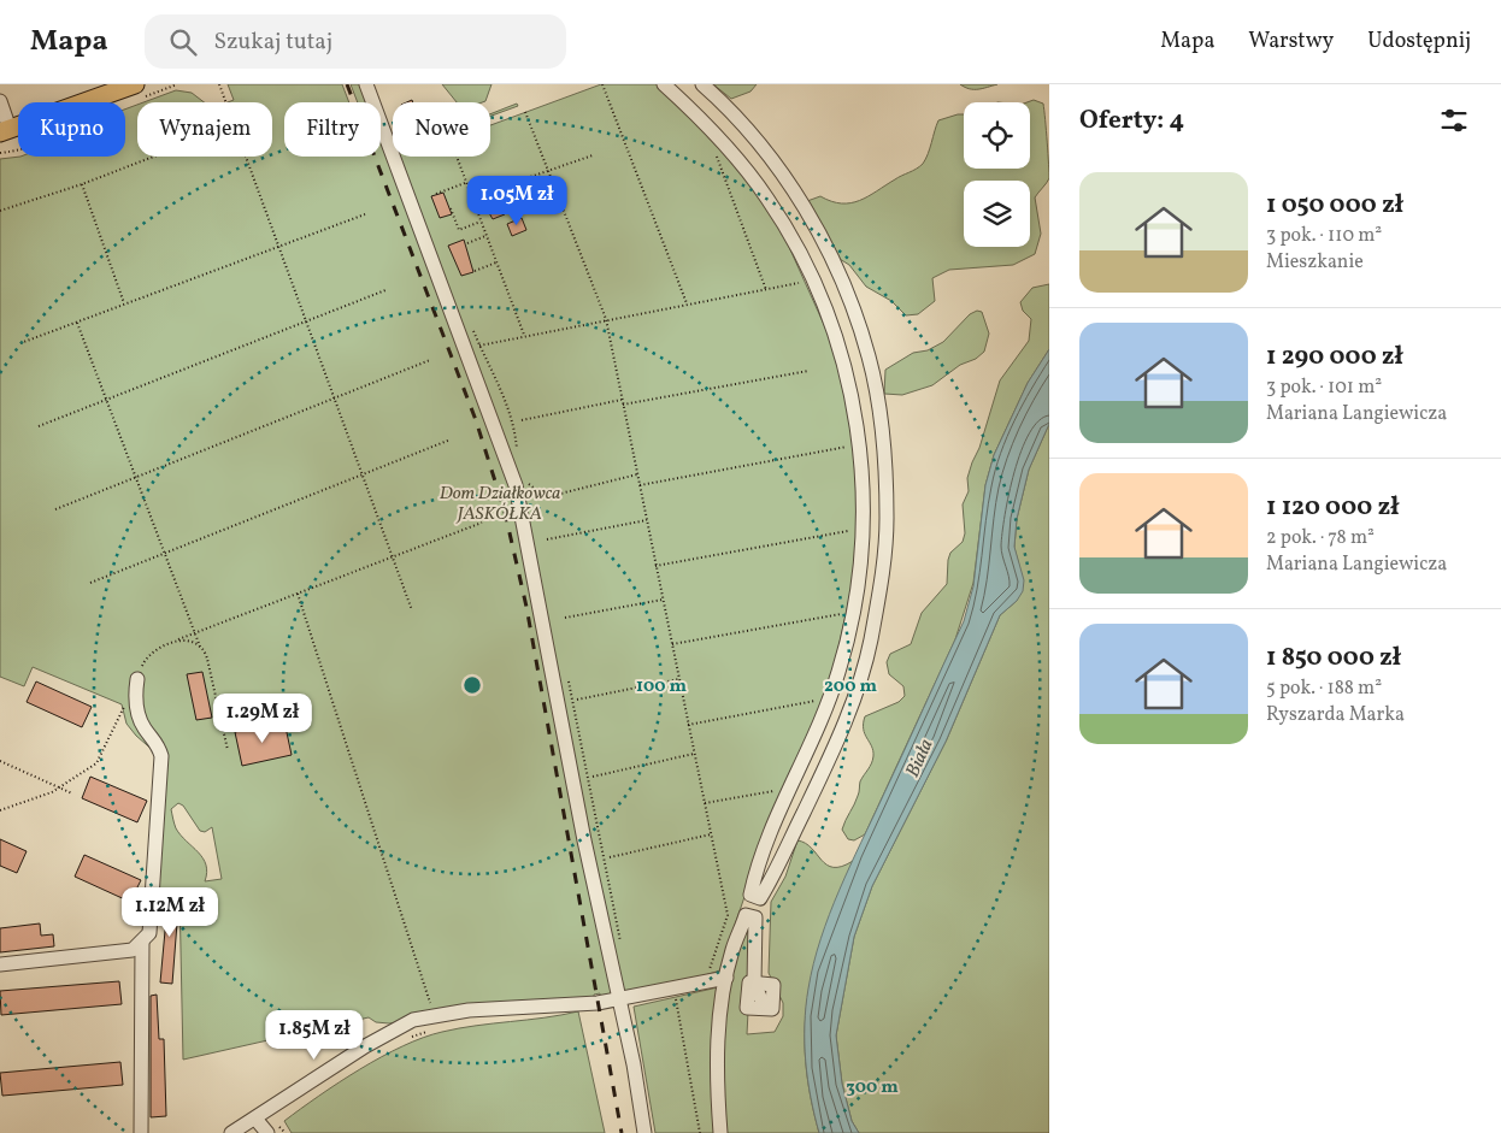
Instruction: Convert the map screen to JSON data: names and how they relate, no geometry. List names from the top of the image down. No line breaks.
{"water":["Biała"],"parks":["Dom Działkowca JASKÓŁKA"],"page":{"header":"Mapa","search":"Szukaj tutaj","nav":["Mapa","Warstwy","Udostępnij"],"heading":"Oferty: 4","chip":["Kupno","Wynajem","Filtry","Nowe"],"list":[{"name":"1 050 000 zł","note":"3 pok. · 110 m² · Mieszkanie"},{"name":"1 290 000 zł","note":"3 pok. · 101 m² · Mariana Langiewicza"},{"name":"1 120 000 zł","note":"2 pok. · 78 m² · Mariana Langiewicza"},{"name":"1 850 000 zł","note":"5 pok. · 188 m² · Ryszarda Marka"}],"price":["1.05M zł","1.29M zł","1.12M zł","1.85M zł"]},"rings":["100 m","200 m","300 m"]}
